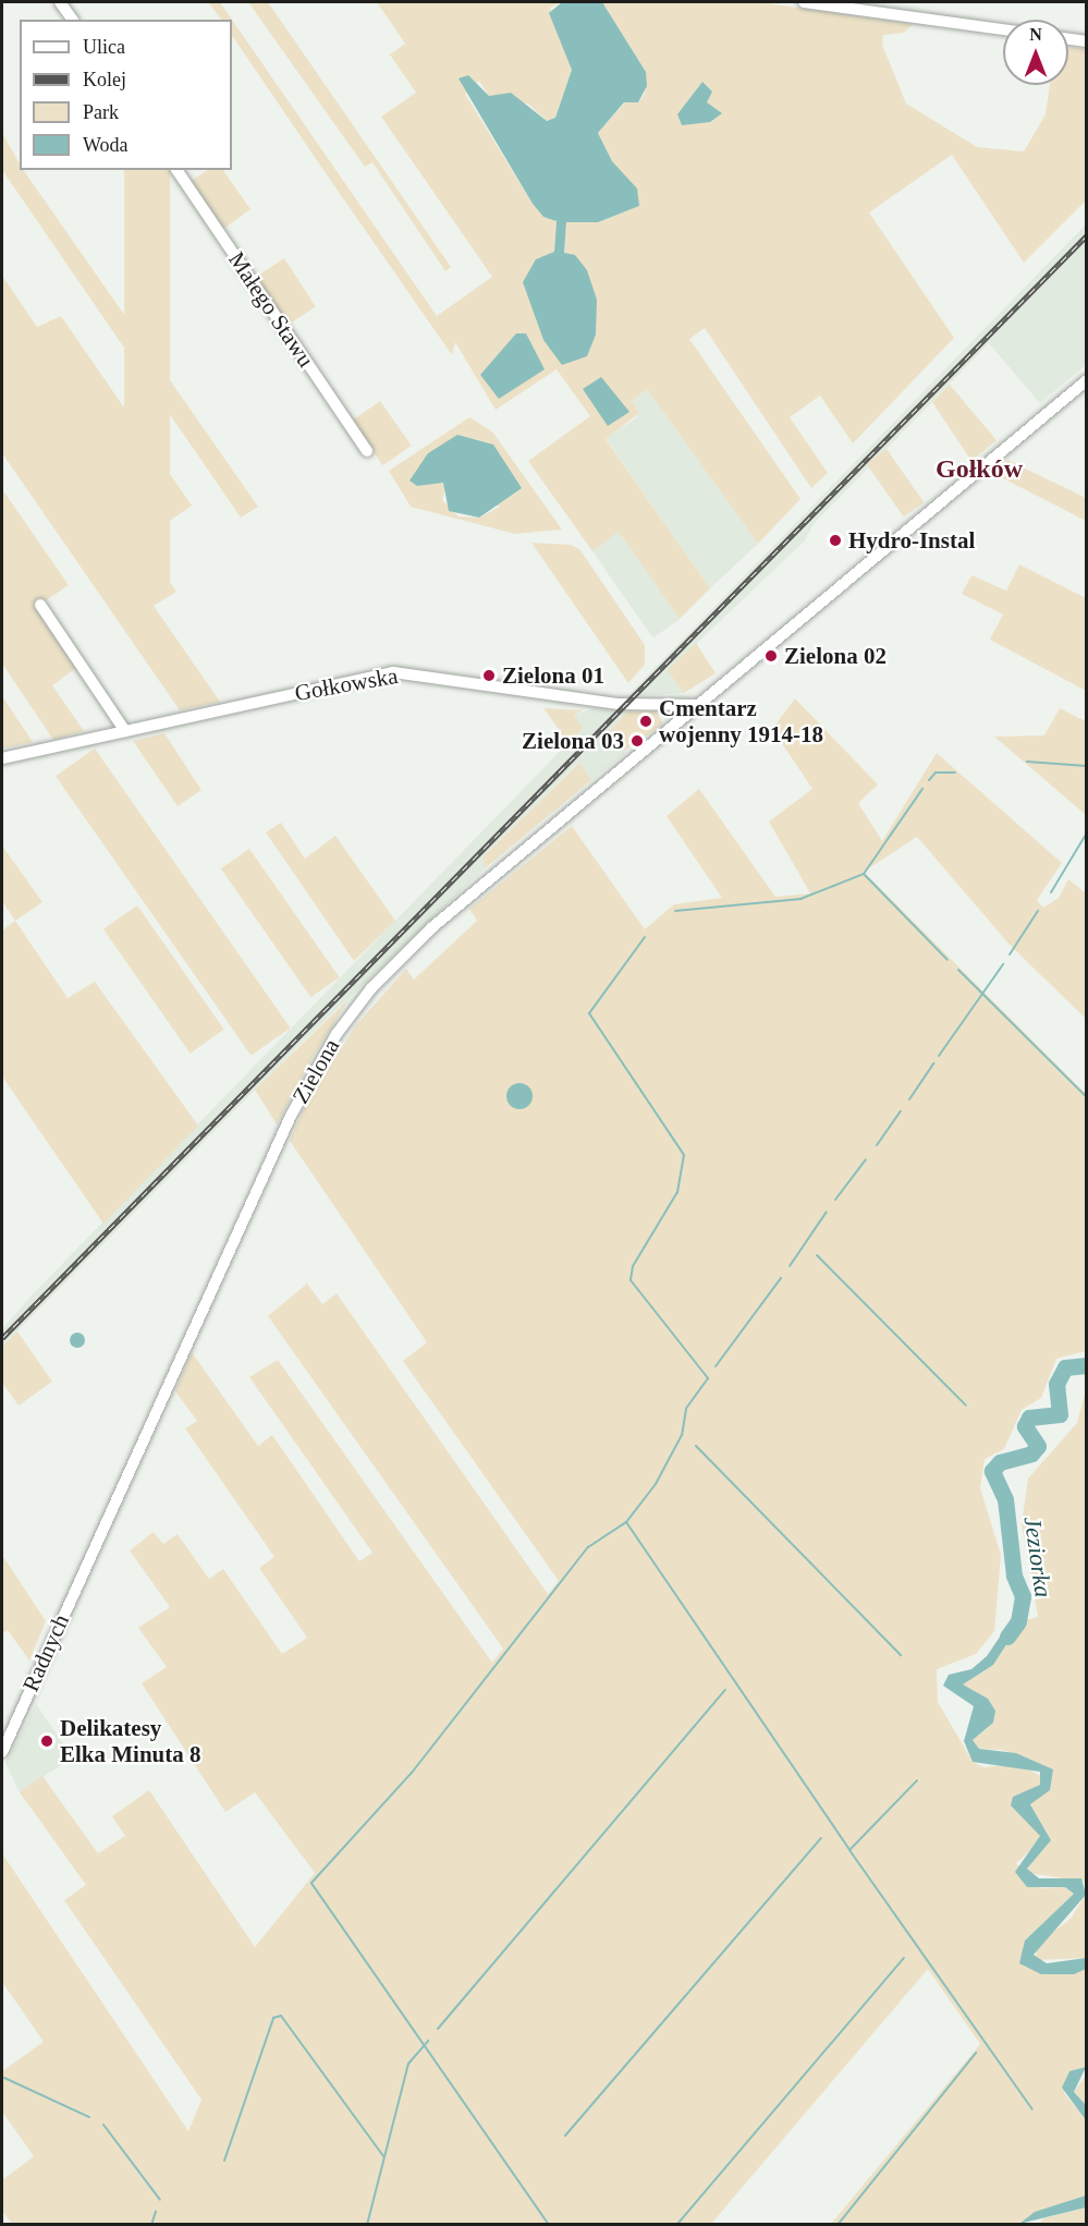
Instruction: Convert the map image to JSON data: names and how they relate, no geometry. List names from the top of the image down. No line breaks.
{"streets":{"street":["Małego Stawu","Gołkowska","Zielona","Radnych"]},"crossings":[["Gołkowska","Zielona"],["Zielona","Radnych"]],"districts":["Gołków"],"water":["Jeziorka"],"places":["Hydro-Instal","Zielona 02","Zielona 01","Cmentarz wojenny 1914-18","Zielona 03","Delikatesy Elka Minuta 8"],"legend":["Ulica","Kolej","Park","Woda"],"north":"top"}
